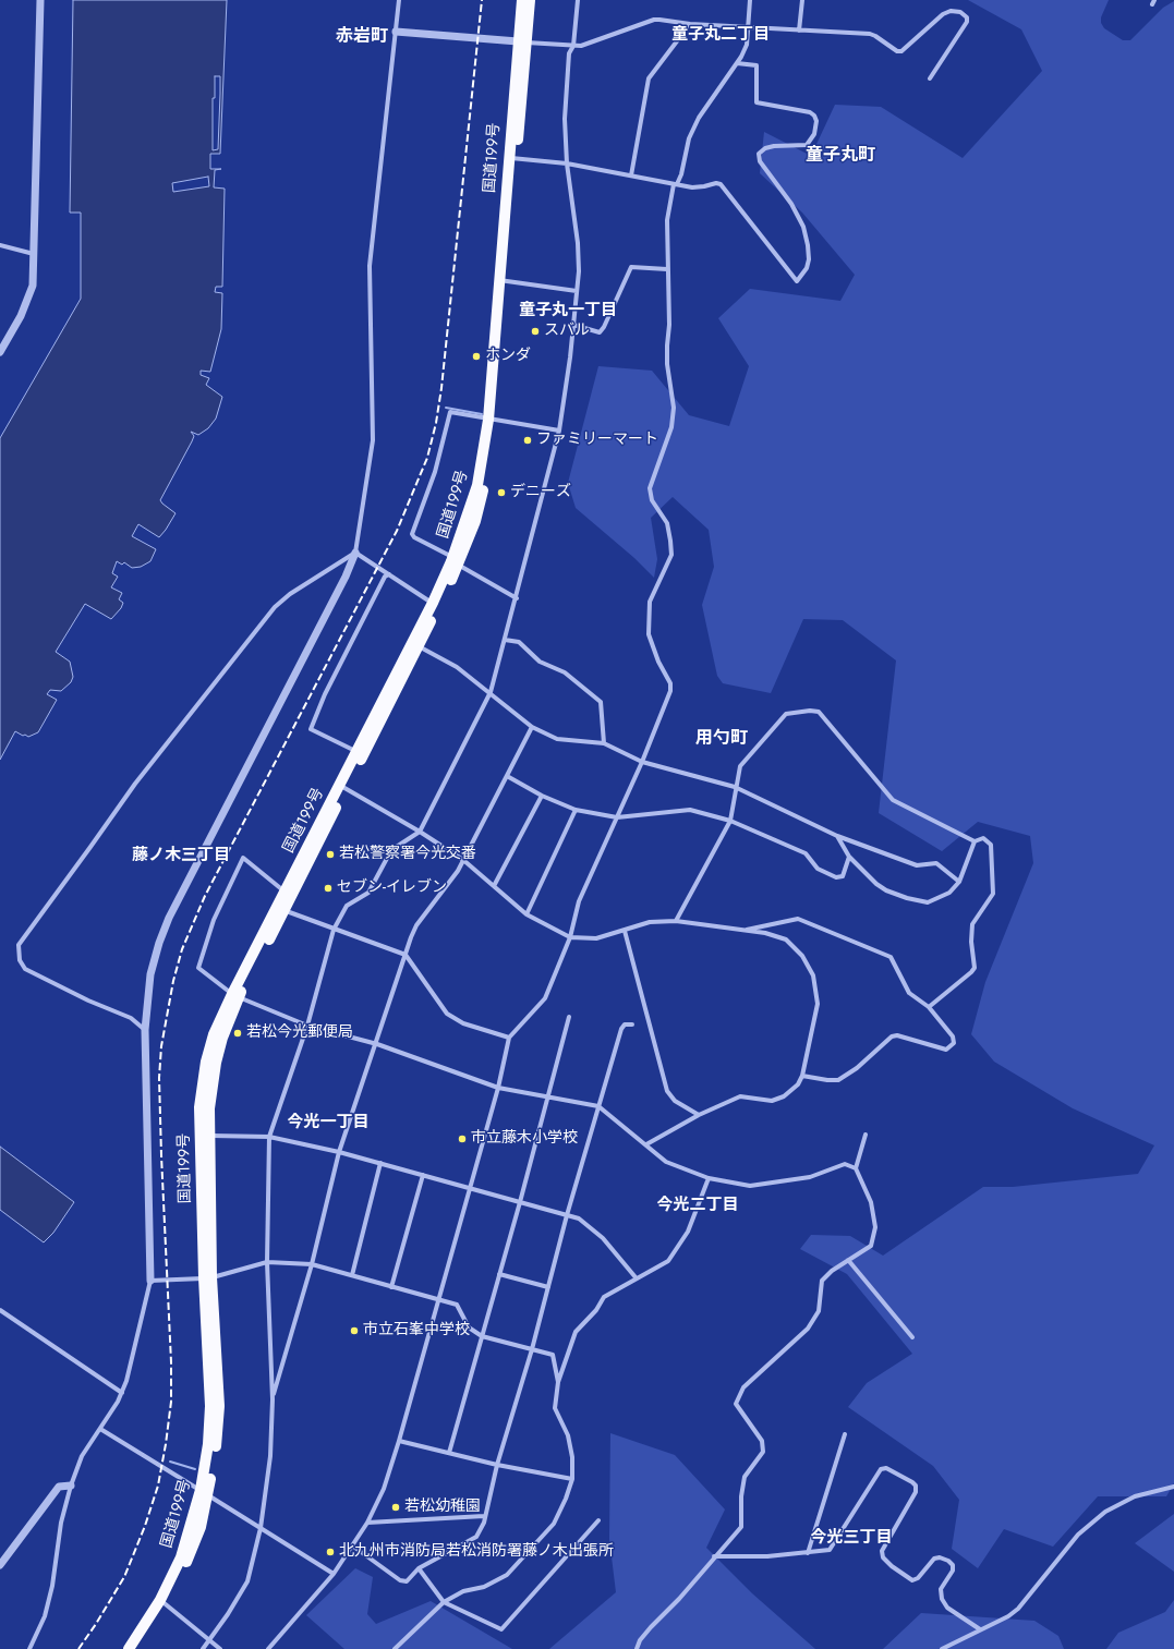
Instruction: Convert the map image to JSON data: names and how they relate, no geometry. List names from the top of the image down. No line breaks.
{"streets":{"highway":["国道199号"]},"districts":["童子丸二丁目","赤岩町","童子丸町","童子丸一丁目","用勺町","藤ノ木三丁目","今光一丁目","今光二丁目","今光三丁目"],"places":["スバル","ホンダ","ファミリーマート","デニーズ","若松警察署今光交番","セブン-イレブン","若松今光郵便局","市立藤木小学校","市立石峯中学校","若松幼稚園","北九州市消防局若松消防署藤ノ木出張所"]}
